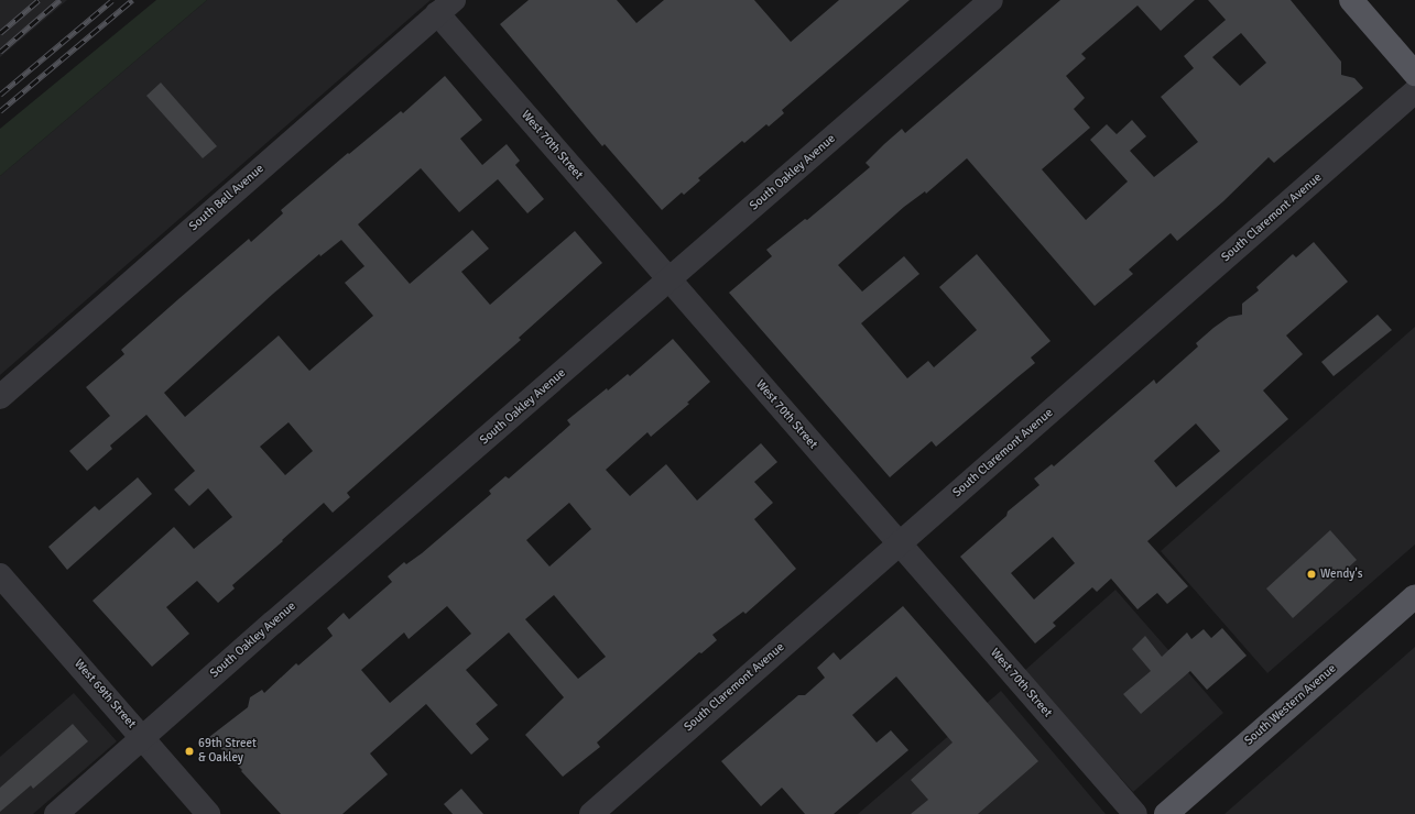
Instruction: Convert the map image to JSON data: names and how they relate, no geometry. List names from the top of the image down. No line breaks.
{"streets":{"main road":["South Western Avenue"],"street":["West 70th Street","South Oakley Avenue","South Bell Avenue","South Claremont Avenue","West 69th Street"]},"crossings":[["West 70th Street","South Oakley Avenue"],["West 70th Street","South Bell Avenue"],["West 70th Street","South Claremont Avenue"],["South Oakley Avenue","West 69th Street"]],"places":["Wendy's","69th Street & Oakley"]}
